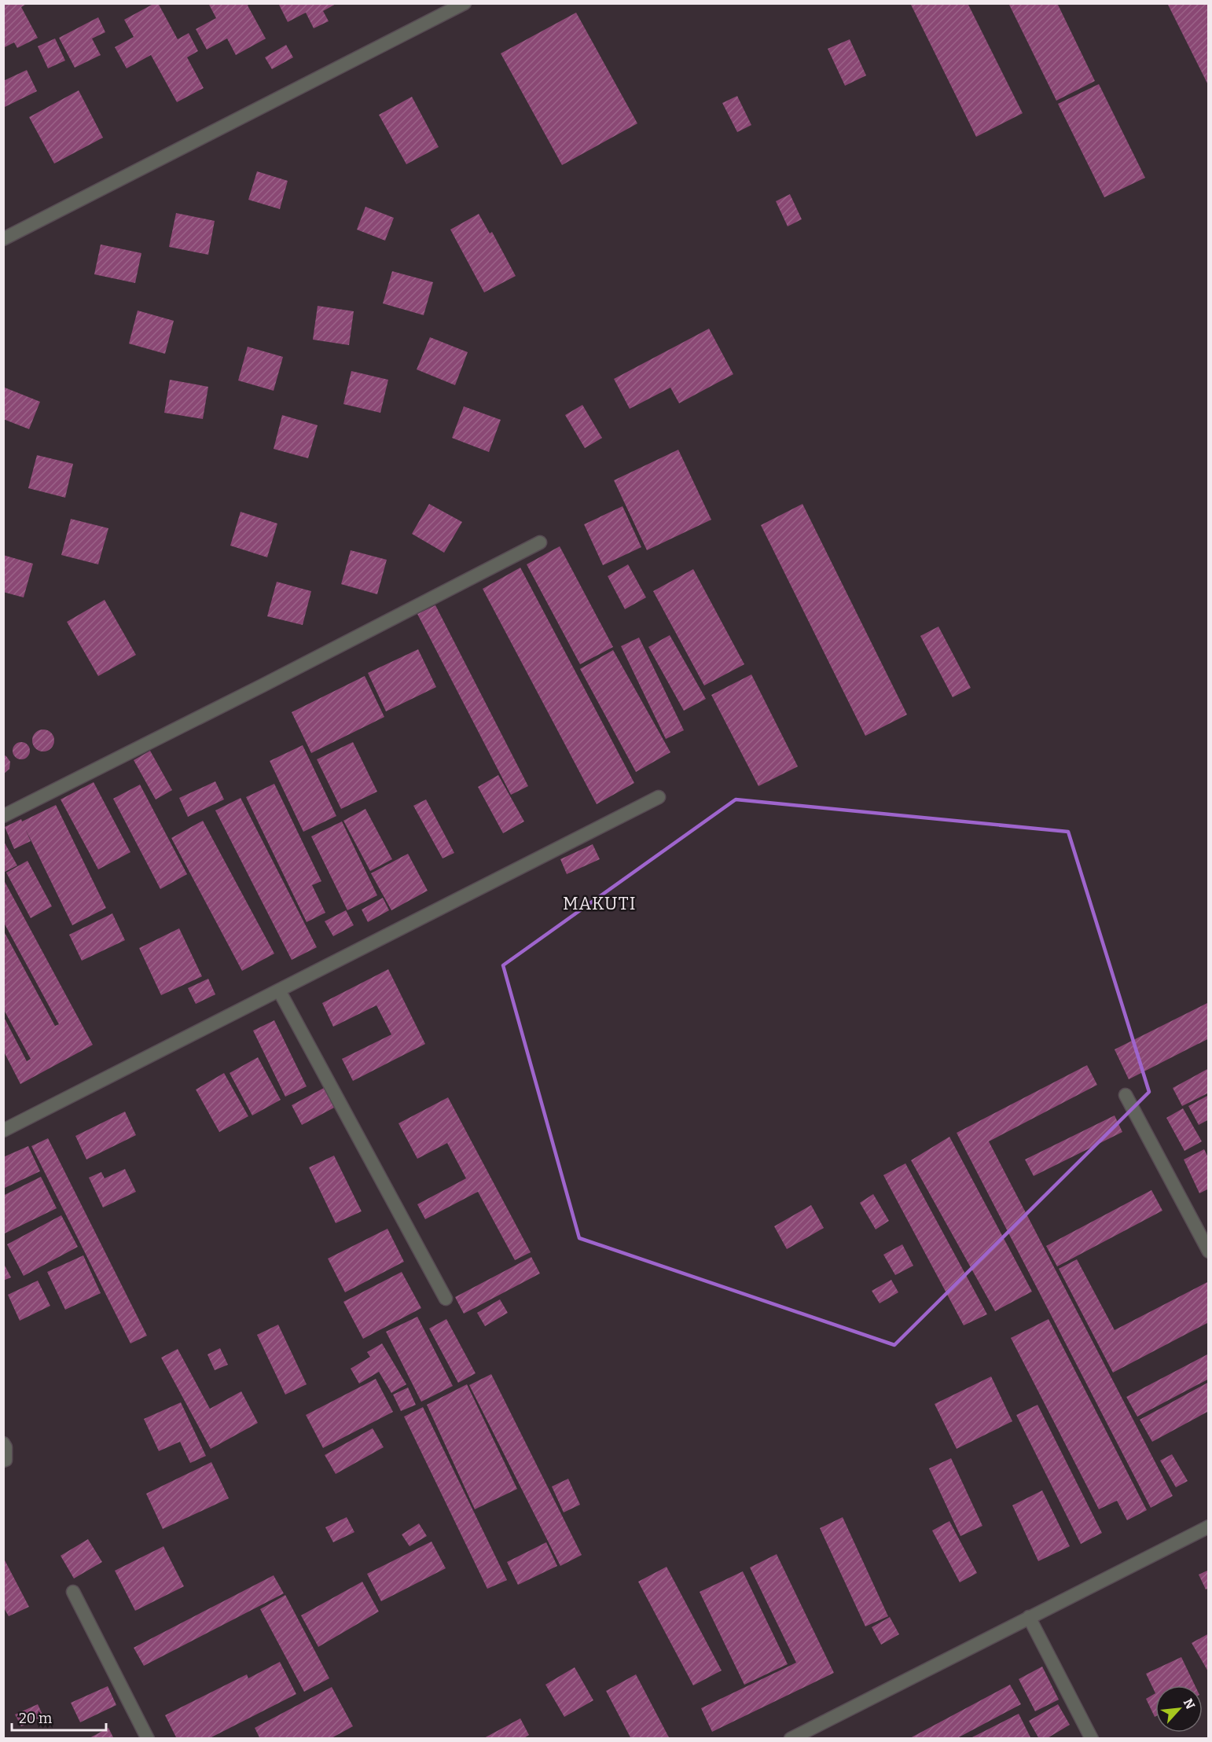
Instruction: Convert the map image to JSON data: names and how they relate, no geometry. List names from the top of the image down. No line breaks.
{"districts":["MAKUTI"],"scale_bar":"20 m","north":"top right"}
